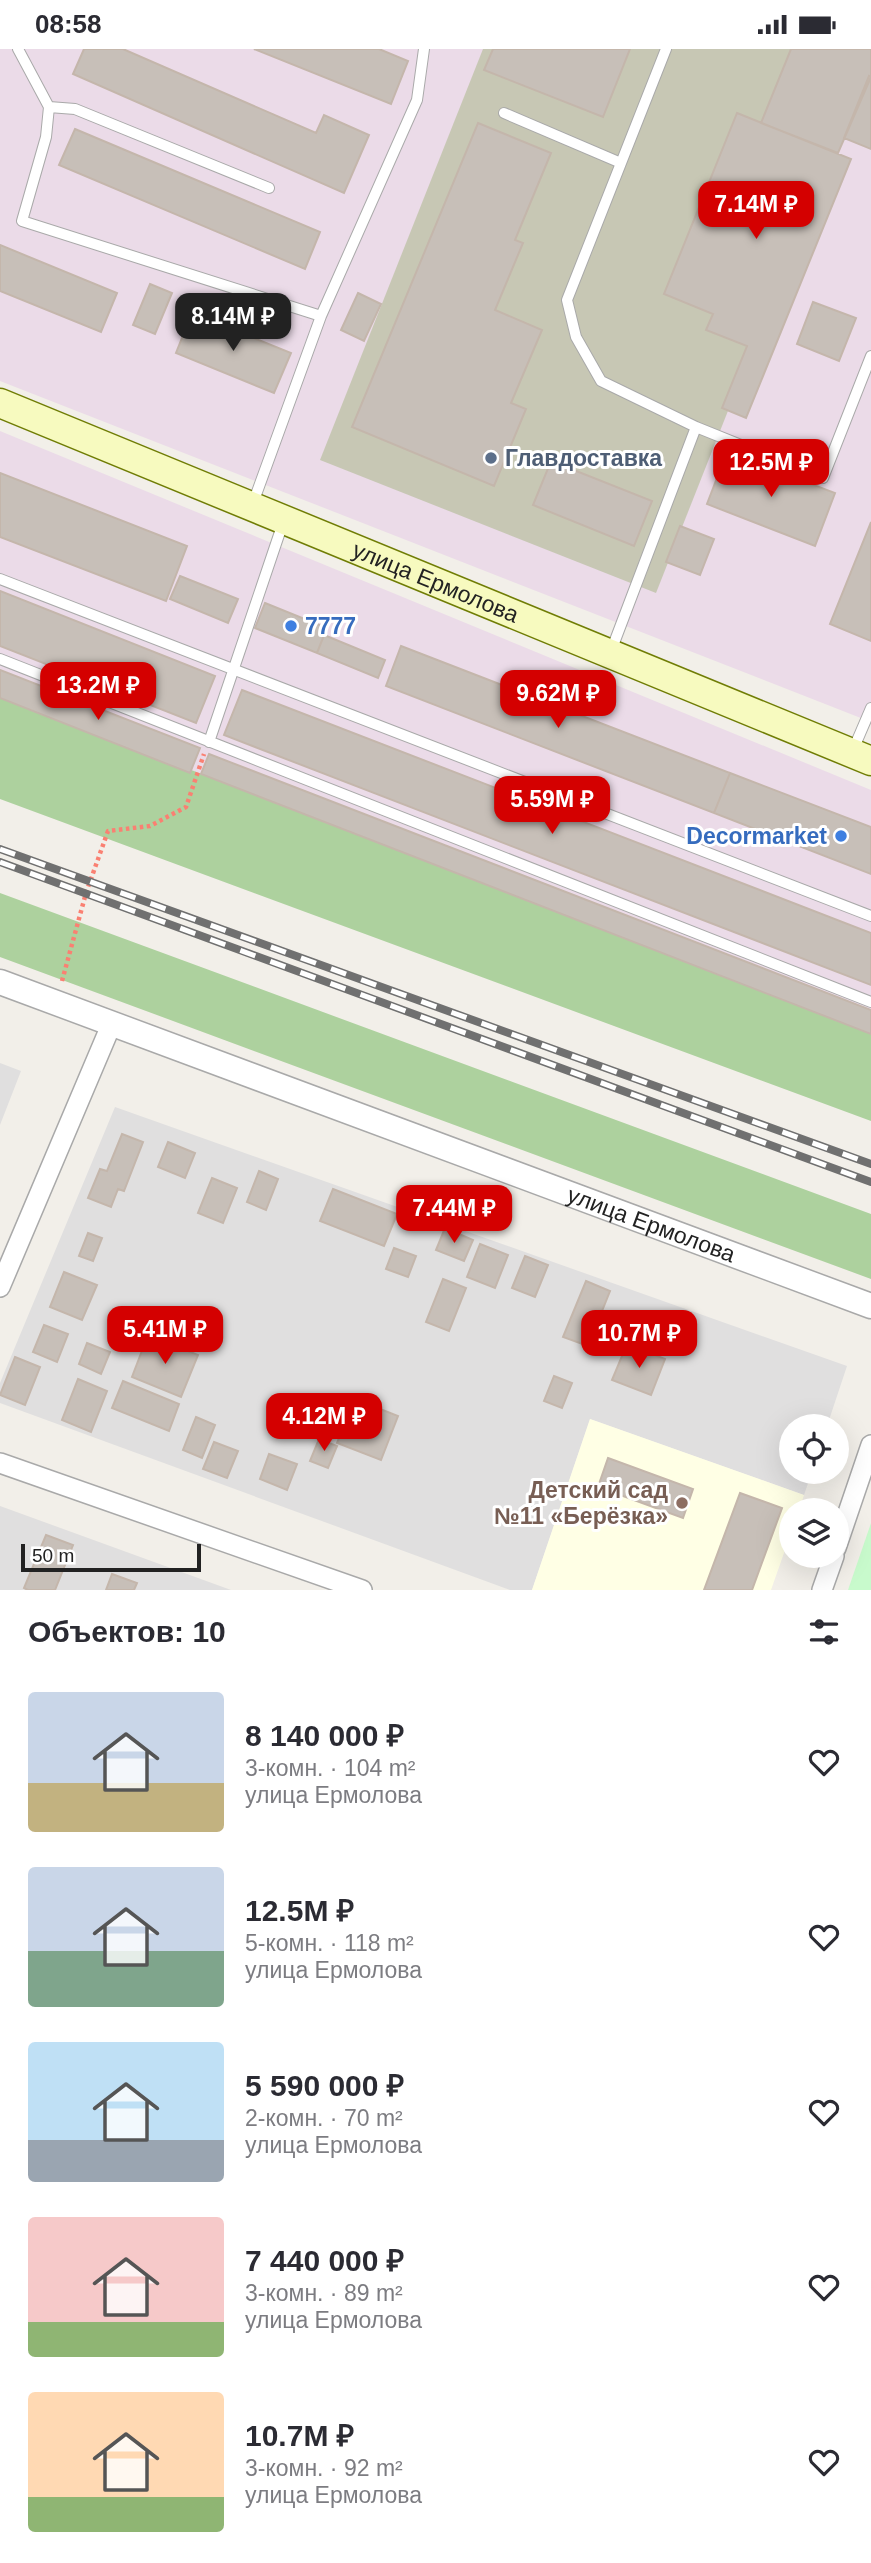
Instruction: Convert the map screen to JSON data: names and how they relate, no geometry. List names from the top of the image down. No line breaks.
{"streets":{"main road":["улица Ермолова"]},"places":["Главдоставка","7777","Decormarket","Детский сад №11 «Берёзка»"],"scale_bar":"50 m","page":{"status":"08:58","price":["7.14M ₽","8.14M ₽","12.5M ₽","13.2M ₽","9.62M ₽","5.59M ₽","7.44M ₽","5.41M ₽","10.7M ₽","4.12M ₽"],"scale":"50 m","heading":"Объектов: 10","list":[{"name":"8 140 000 ₽","note":"3-комн. · 104 m² · улица Ермолова"},{"name":"12.5M ₽","note":"5-комн. · 118 m² · улица Ермолова"},{"name":"5 590 000 ₽","note":"2-комн. · 70 m² · улица Ермолова"},{"name":"7 440 000 ₽","note":"3-комн. · 89 m² · улица Ермолова"},{"name":"10.7M ₽","note":"3-комн. · 92 m² · улица Ермолова"}]}}
